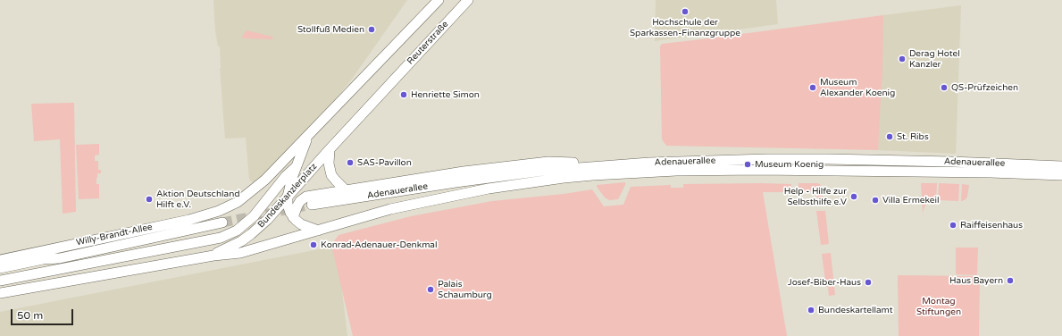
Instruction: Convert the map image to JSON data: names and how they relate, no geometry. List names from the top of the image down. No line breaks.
{"streets":{"main road":["Reuterstraße","Adenauerallee","Bundeskanzlerplatz","Willy-Brandt-Allee"]},"crossings":[["Reuterstraße","Bundeskanzlerplatz"]],"parks":["Montag Stiftungen"],"places":["Hochschule der Sparkassen-Finanzgruppe","Stollfuß Medien","Derag Hotel Kanzler","Museum Alexander Koenig","QS-Prüfzeichen","Henriette Simon","St. Ribs","SAS-Pavillon","Museum Koenig","Help - Hilfe zur Selbsthilfe e.V","Aktion Deutschland Hilft e.V.","Villa Ermekeil","Raiffeisenhaus","Konrad-Adenauer-Denkmal","Haus Bayern","Josef-Biber-Haus","Palais Schaumburg","Bundeskartellamt"],"scale_bar":"50 m"}
